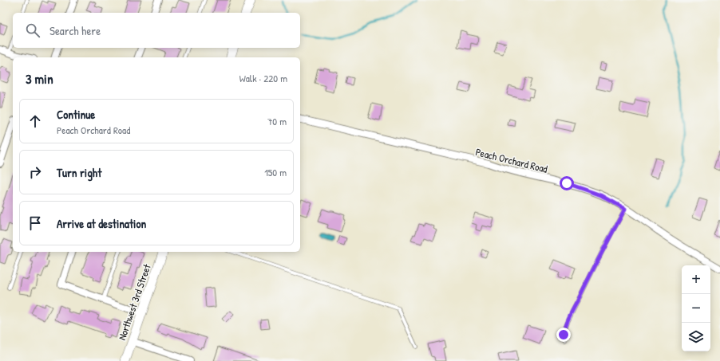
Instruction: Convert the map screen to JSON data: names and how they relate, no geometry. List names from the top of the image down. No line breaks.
{"streets":{"street":["Peach Orchard Road","Northwest 3rd Street"]},"page":{"search":"Search here","heading":["3 min","Walk · 220 m"],"list":[["Continue","Peach Orchard Road","70 m"],["Turn right","150 m"],"Arrive at destination"],"map_buttons":["+","−"]}}
